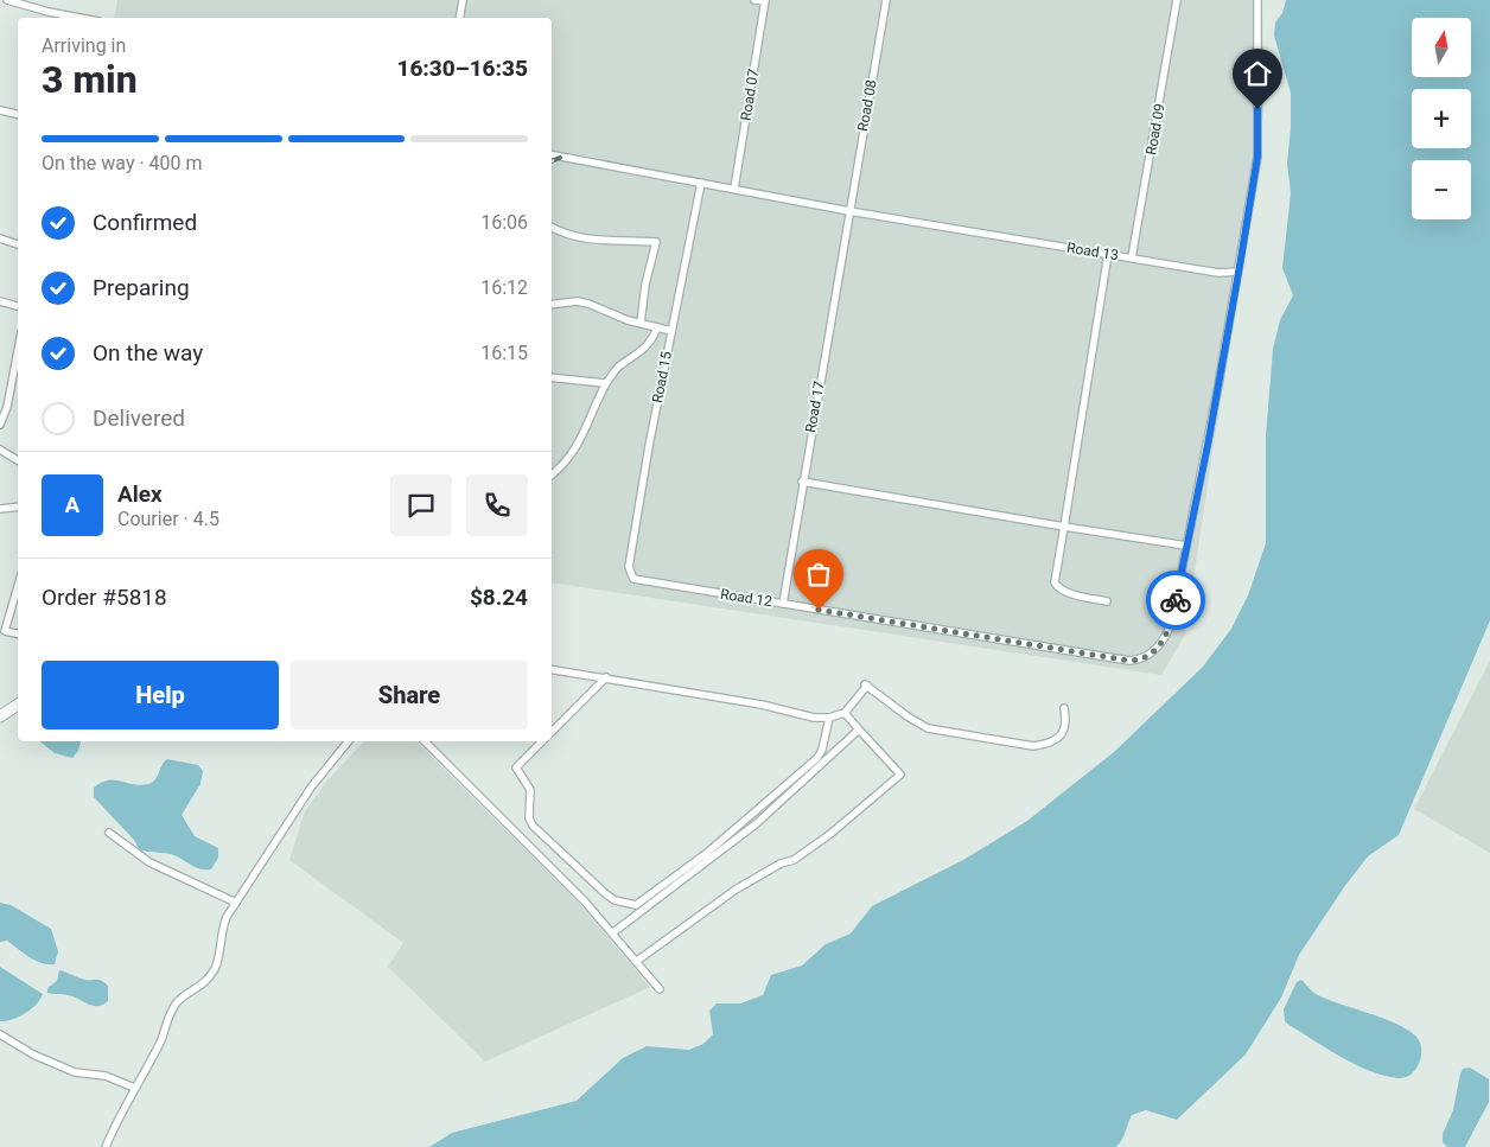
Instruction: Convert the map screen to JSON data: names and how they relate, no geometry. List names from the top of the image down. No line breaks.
{"streets":{"street":["Road 07","Road 08","Road 09","Road 13","Road 15","Road 17","Road 12"]},"crossings":[["Road 07","Road 13"],["Road 08","Road 13"],["Road 08","Road 17"],["Road 09","Road 13"],["Road 13","Road 15"],["Road 13","Road 17"],["Road 15","Road 12"],["Road 17","Road 12"]],"north":"top","page":{"map_buttons":["+","−"],"heading":["3 min","Arriving in","16:30–16:35"],"panel":["Alex","Courier · 4.5","Order #5818","$8.24"],"bar":"On the way · 400 m","list":[["Confirmed","16:06"],["Preparing","16:12"],["On the way","16:15"],"Delivered"],"round":"A","buttons":["Help","Share"]}}
